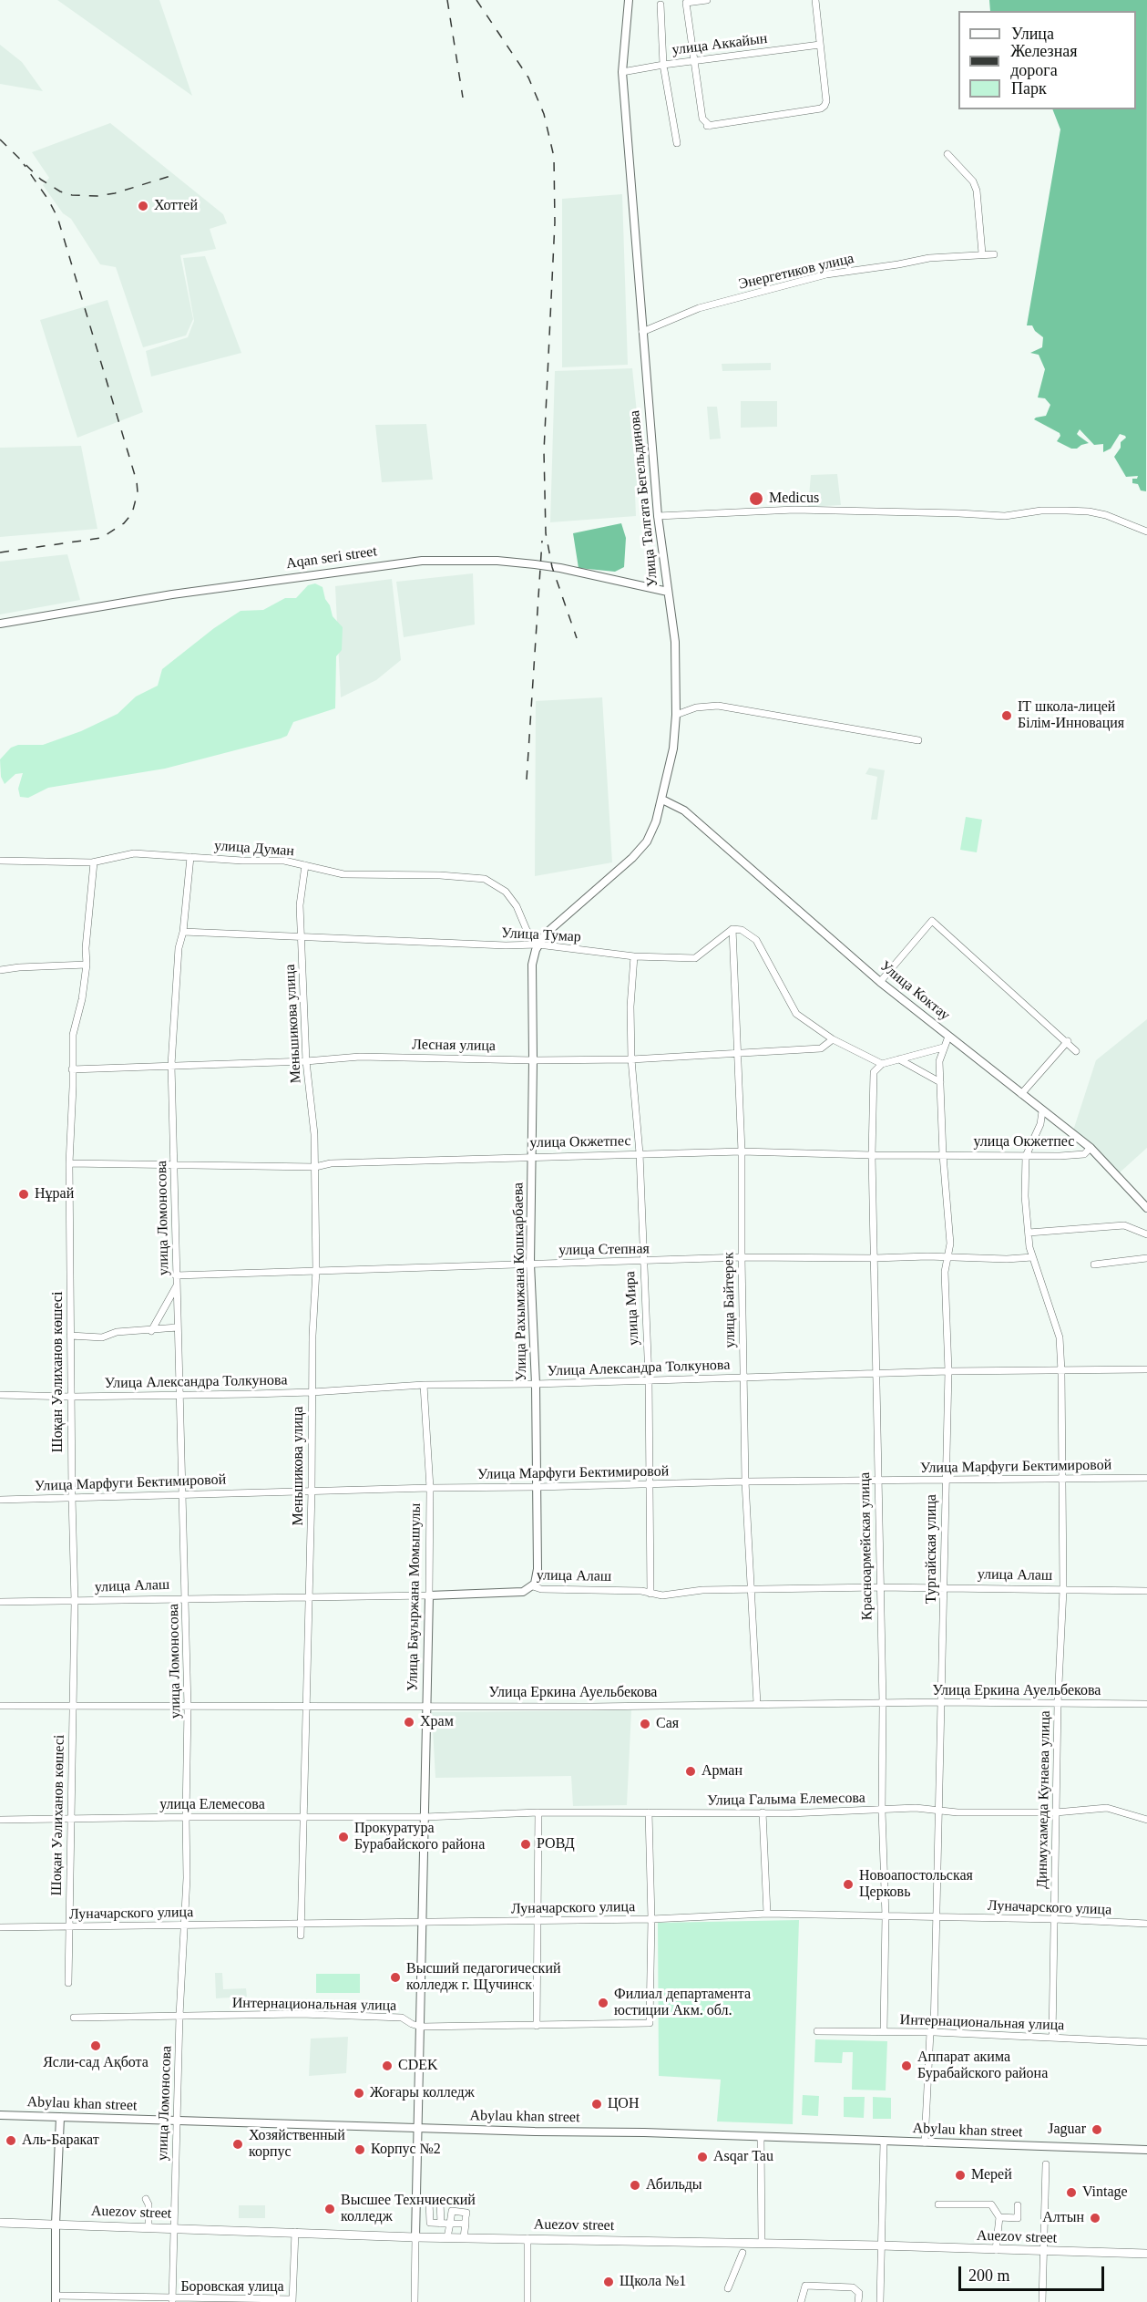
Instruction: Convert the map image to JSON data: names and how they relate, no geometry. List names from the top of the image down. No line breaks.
{"streets":{"main road":["Auezov street"],"street":["улица Аккайын","Энергетиков улица","Улица Талгата Бегельдинова","Aqan seri street","улица Думан","Улица Тумар","Улица Коктау","Меньшикова улица","Лесная улица","улица Окжетпес","улица Ломоносова","улица Степная","Улица Рахымжана Кошкарбаева","улица Байтерек","улица Мира","Улица Александра Толкунова","Шоқан Уәлиханов көшесі","Улица Марфуги Бектимировой","Красноармейская улица","Тургайская улица","улица Алаш","Улица Бауыржана Момышулы","Улица Еркина Ауельбекова","Улица Галыма Елемесова","Динмухамеда Кунаева улица","улица Елемесова","Луначарского улица","Интернациональная улица","Abylau khan street","Боровская улица"]},"crossings":[["улица Аккайын","Улица Талгата Бегельдинова"],["Энергетиков улица","Улица Талгата Бегельдинова"],["Улица Талгата Бегельдинова","Aqan seri street"],["Улица Талгата Бегельдинова","улица Думан"],["Улица Талгата Бегельдинова","Улица Тумар"],["Улица Талгата Бегельдинова","Улица Коктау"],["Улица Талгата Бегельдинова","Улица Рахымжана Кошкарбаева"],["улица Думан","Улица Тумар"],["улица Думан","Меньшикова улица"],["улица Думан","улица Ломоносова"],["улица Думан","Улица Рахымжана Кошкарбаева"],["улица Думан","Шоқан Уәлиханов көшесі"],["Улица Тумар","Меньшикова улица"],["Улица Тумар","улица Ломоносова"],["Улица Тумар","Улица Рахымжана Кошкарбаева"],["Улица Тумар","улица Байтерек"],["Улица Тумар","улица Мира"],["Улица Коктау","улица Окжетпес"],["Улица Коктау","Тургайская улица"],["Улица Коктау","Динмухамеда Кунаева улица"],["Меньшикова улица","Лесная улица"],["Меньшикова улица","улица Окжетпес"],["Меньшикова улица","улица Степная"],["Меньшикова улица","Улица Александра Толкунова"],["Меньшикова улица","Улица Марфуги Бектимировой"],["Меньшикова улица","улица Алаш"],["Меньшикова улица","Улица Еркина Ауельбекова"],["Меньшикова улица","улица Елемесова"],["Меньшикова улица","Луначарского улица"],["Лесная улица","улица Ломоносова"],["Лесная улица","Улица Рахымжана Кошкарбаева"],["Лесная улица","улица Байтерек"],["Лесная улица","улица Мира"],["Лесная улица","Шоқан Уәлиханов көшесі"],["улица Окжетпес","улица Ломоносова"],["улица Окжетпес","Улица Рахымжана Кошкарбаева"],["улица Окжетпес","улица Байтерек"],["улица Окжетпес","улица Мира"],["улица Окжетпес","Шоқан Уәлиханов көшесі"],["улица Окжетпес","Красноармейская улица"],["улица Окжетпес","Тургайская улица"],["улица Окжетпес","Динмухамеда Кунаева улица"],["улица Ломоносова","улица Степная"],["улица Ломоносова","Улица Александра Толкунова"],["улица Ломоносова","Улица Марфуги Бектимировой"],["улица Ломоносова","улица Алаш"],["улица Ломоносова","Улица Еркина Ауельбекова"],["улица Ломоносова","улица Елемесова"],["улица Ломоносова","Луначарского улица"],["улица Ломоносова","Интернациональная улица"],["улица Ломоносова","Abylau khan street"],["улица Ломоносова","Auezov street"],["улица Ломоносова","Боровская улица"],["улица Степная","Улица Рахымжана Кошкарбаева"],["улица Степная","улица Байтерек"],["улица Степная","улица Мира"],["улица Степная","Красноармейская улица"],["улица Степная","Тургайская улица"],["улица Степная","Динмухамеда Кунаева улица"],["Улица Рахымжана Кошкарбаева","Улица Александра Толкунова"],["Улица Рахымжана Кошкарбаева","Улица Марфуги Бектимировой"],["Улица Рахымжана Кошкарбаева","улица Алаш"],["улица Байтерек","Улица Александра Толкунова"],["улица Байтерек","Улица Марфуги Бектимировой"],["улица Байтерек","улица Алаш"],["улица Байтерек","Улица Еркина Ауельбекова"],["улица Мира","Улица Александра Толкунова"],["улица Мира","Улица Марфуги Бектимировой"],["улица Мира","улица Алаш"],["Улица Александра Толкунова","Шоқан Уәлиханов көшесі"],["Улица Александра Толкунова","Красноармейская улица"],["Улица Александра Толкунова","Тургайская улица"],["Улица Александра Толкунова","Улица Бауыржана Момышулы"],["Улица Александра Толкунова","Динмухамеда Кунаева улица"],["Шоқан Уәлиханов көшесі","Улица Марфуги Бектимировой"],["Шоқан Уәлиханов көшесі","улица Алаш"],["Шоқан Уәлиханов көшесі","Улица Еркина Ауельбекова"],["Шоқан Уәлиханов көшесі","улица Елемесова"],["Шоқан Уәлиханов көшесі","Луначарского улица"],["Улица Марфуги Бектимировой","Красноармейская улица"],["Улица Марфуги Бектимировой","Тургайская улица"],["Улица Марфуги Бектимировой","Улица Бауыржана Момышулы"],["Улица Марфуги Бектимировой","Динмухамеда Кунаева улица"],["Красноармейская улица","улица Алаш"],["Красноармейская улица","Улица Еркина Ауельбекова"],["Красноармейская улица","Улица Галыма Елемесова"],["Красноармейская улица","Луначарского улица"],["Красноармейская улица","Интернациональная улица"],["Тургайская улица","улица Алаш"],["Тургайская улица","Улица Еркина Ауельбекова"],["Тургайская улица","Улица Галыма Елемесова"],["Тургайская улица","Луначарского улица"],["Тургайская улица","Интернациональная улица"],["Тургайская улица","Abylau khan street"],["улица Алаш","Улица Бауыржана Момышулы"],["улица Алаш","Динмухамеда Кунаева улица"],["Улица Бауыржана Момышулы","Улица Еркина Ауельбекова"],["Улица Бауыржана Момышулы","Улица Галыма Елемесова"],["Улица Бауыржана Момышулы","улица Елемесова"],["Улица Бауыржана Момышулы","Луначарского улица"],["Улица Бауыржана Момышулы","Интернациональная улица"],["Улица Бауыржана Момышулы","Abylau khan street"],["Улица Бауыржана Момышулы","Auezov street"],["Улица Еркина Ауельбекова","Динмухамеда Кунаева улица"],["Улица Галыма Елемесова","Динмухамеда Кунаева улица"],["Улица Галыма Елемесова","улица Елемесова"],["Динмухамеда Кунаева улица","Луначарского улица"],["Динмухамеда Кунаева улица","Интернациональная улица"],["Луначарского улица","Интернациональная улица"]],"places":["Хоттей","Medicus","IT школа-лицей Білім-Инновация","Нұрай","Храм","Сая","Арман","Прокуратура Бурабайского района","РОВД","Новоапостольская Церковь","Высший педагогический колледж г. Щучинск","Филиал департамента юстиции Акм. обл.","Ясли-сад Ақбота","CDEK","Аппарат акима Бурабайского района","Жоғары колледж","ЦОН","Jaguar","Аль-Баракат","Хозяйственный корпус","Корпус №2","Asqar Tau","Мерей","Абильды","Vintage","Высшее Технчиеский колледж","Алтын","Щкола №1"],"legend":["Улица","Железная дорога","Парк"],"scale_bar":"200 m"}
